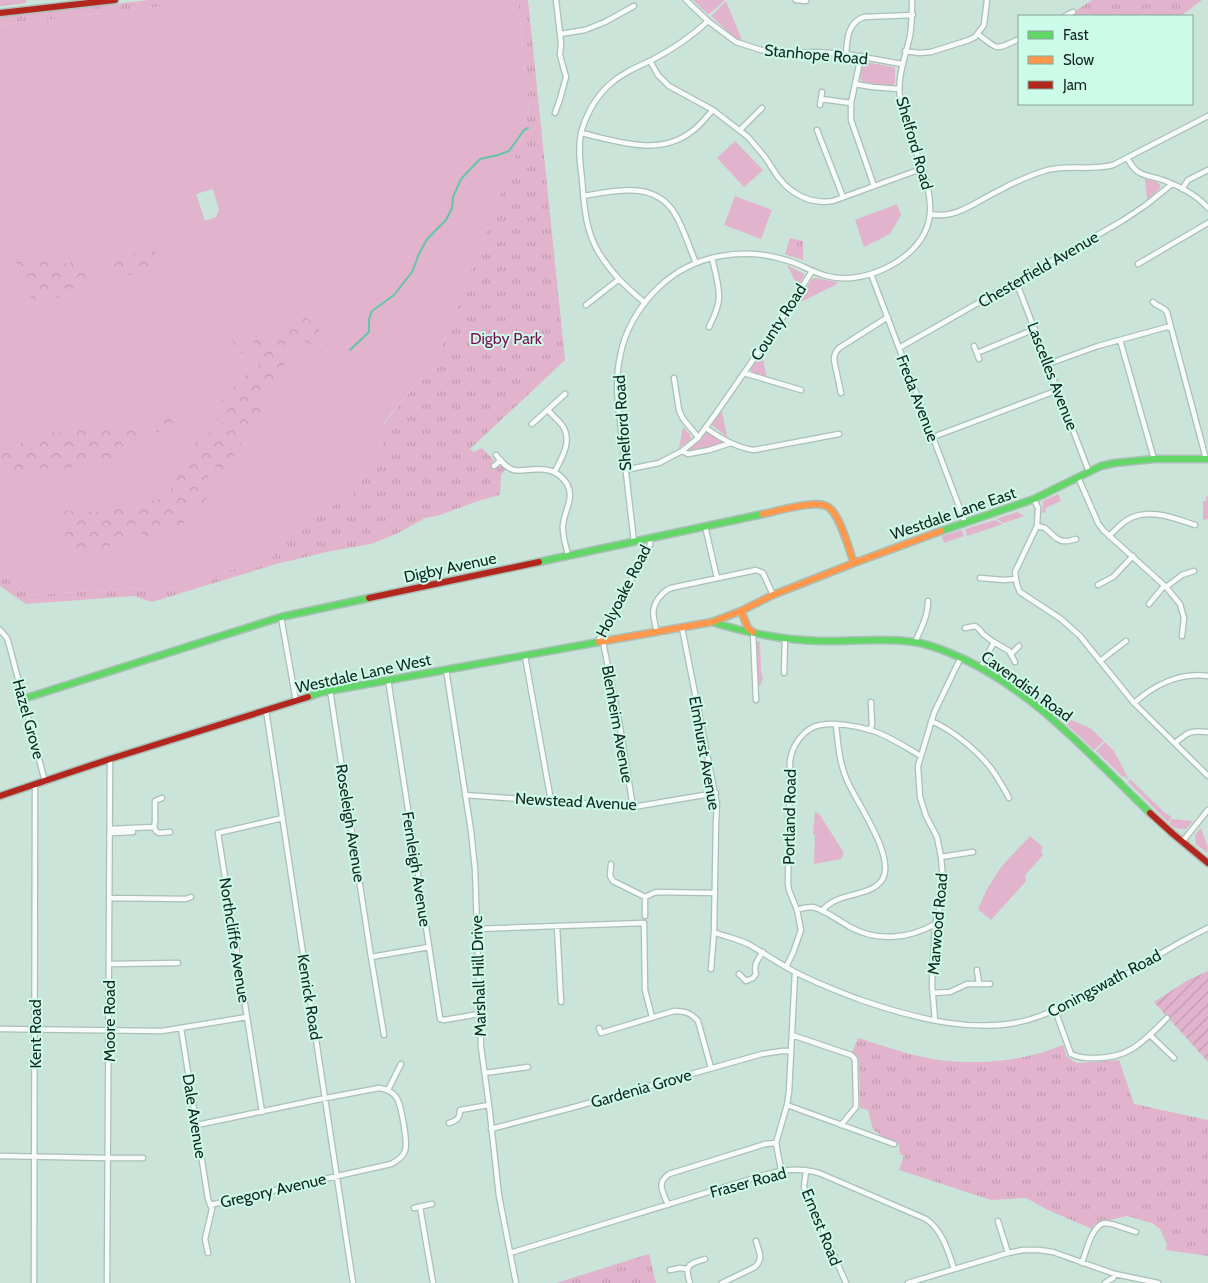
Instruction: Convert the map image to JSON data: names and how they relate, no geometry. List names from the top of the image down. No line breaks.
{"streets":{"street":["Stanhope Road","Shelford Road","Chesterfield Avenue","County Road","Lascelles Avenue","Freda Avenue","Westdale Lane East","Digby Avenue","Holyoake Road","Westdale Lane West","Cavendish Road","Hazel Grove","Blenheim Avenue","Elmhurst Avenue","Newstead Avenue","Portland Road","Roseleigh Avenue","Fernleigh Avenue","Marwood Road","Northcliffe Avenue","Marshall Hill Drive","Coningswath Road","Kenrick Road","Moore Road","Kent Road","Gardenia Grove","Dale Avenue","Fraser Road","Gregory Avenue","Ernest Road"]},"crossings":[["Stanhope Road","Shelford Road"],["Shelford Road","County Road"],["Shelford Road","Freda Avenue"],["Shelford Road","Digby Avenue"],["Chesterfield Avenue","Lascelles Avenue"],["Chesterfield Avenue","Freda Avenue"],["Lascelles Avenue","Westdale Lane East"],["Freda Avenue","Westdale Lane East"],["Westdale Lane East","Digby Avenue"],["Westdale Lane East","Westdale Lane West"],["Westdale Lane East","Cavendish Road"],["Digby Avenue","Holyoake Road"],["Digby Avenue","Hazel Grove"],["Holyoake Road","Westdale Lane West"],["Holyoake Road","Blenheim Avenue"],["Westdale Lane West","Cavendish Road"],["Westdale Lane West","Hazel Grove"],["Westdale Lane West","Blenheim Avenue"],["Westdale Lane West","Elmhurst Avenue"],["Westdale Lane West","Roseleigh Avenue"],["Westdale Lane West","Fernleigh Avenue"],["Westdale Lane West","Marshall Hill Drive"],["Westdale Lane West","Kenrick Road"],["Westdale Lane West","Moore Road"],["Westdale Lane West","Kent Road"],["Cavendish Road","Marwood Road"],["Blenheim Avenue","Newstead Avenue"],["Elmhurst Avenue","Newstead Avenue"],["Elmhurst Avenue","Coningswath Road"],["Newstead Avenue","Marshall Hill Drive"],["Portland Road","Marwood Road"],["Portland Road","Coningswath Road"],["Fernleigh Avenue","Marshall Hill Drive"],["Marwood Road","Coningswath Road"],["Northcliffe Avenue","Kenrick Road"],["Marshall Hill Drive","Gardenia Grove"],["Marshall Hill Drive","Fraser Road"],["Kenrick Road","Gregory Avenue"],["Dale Avenue","Gregory Avenue"],["Fraser Road","Ernest Road"]],"parks":["Digby Park"],"legend":["Fast","Slow","Jam"]}
